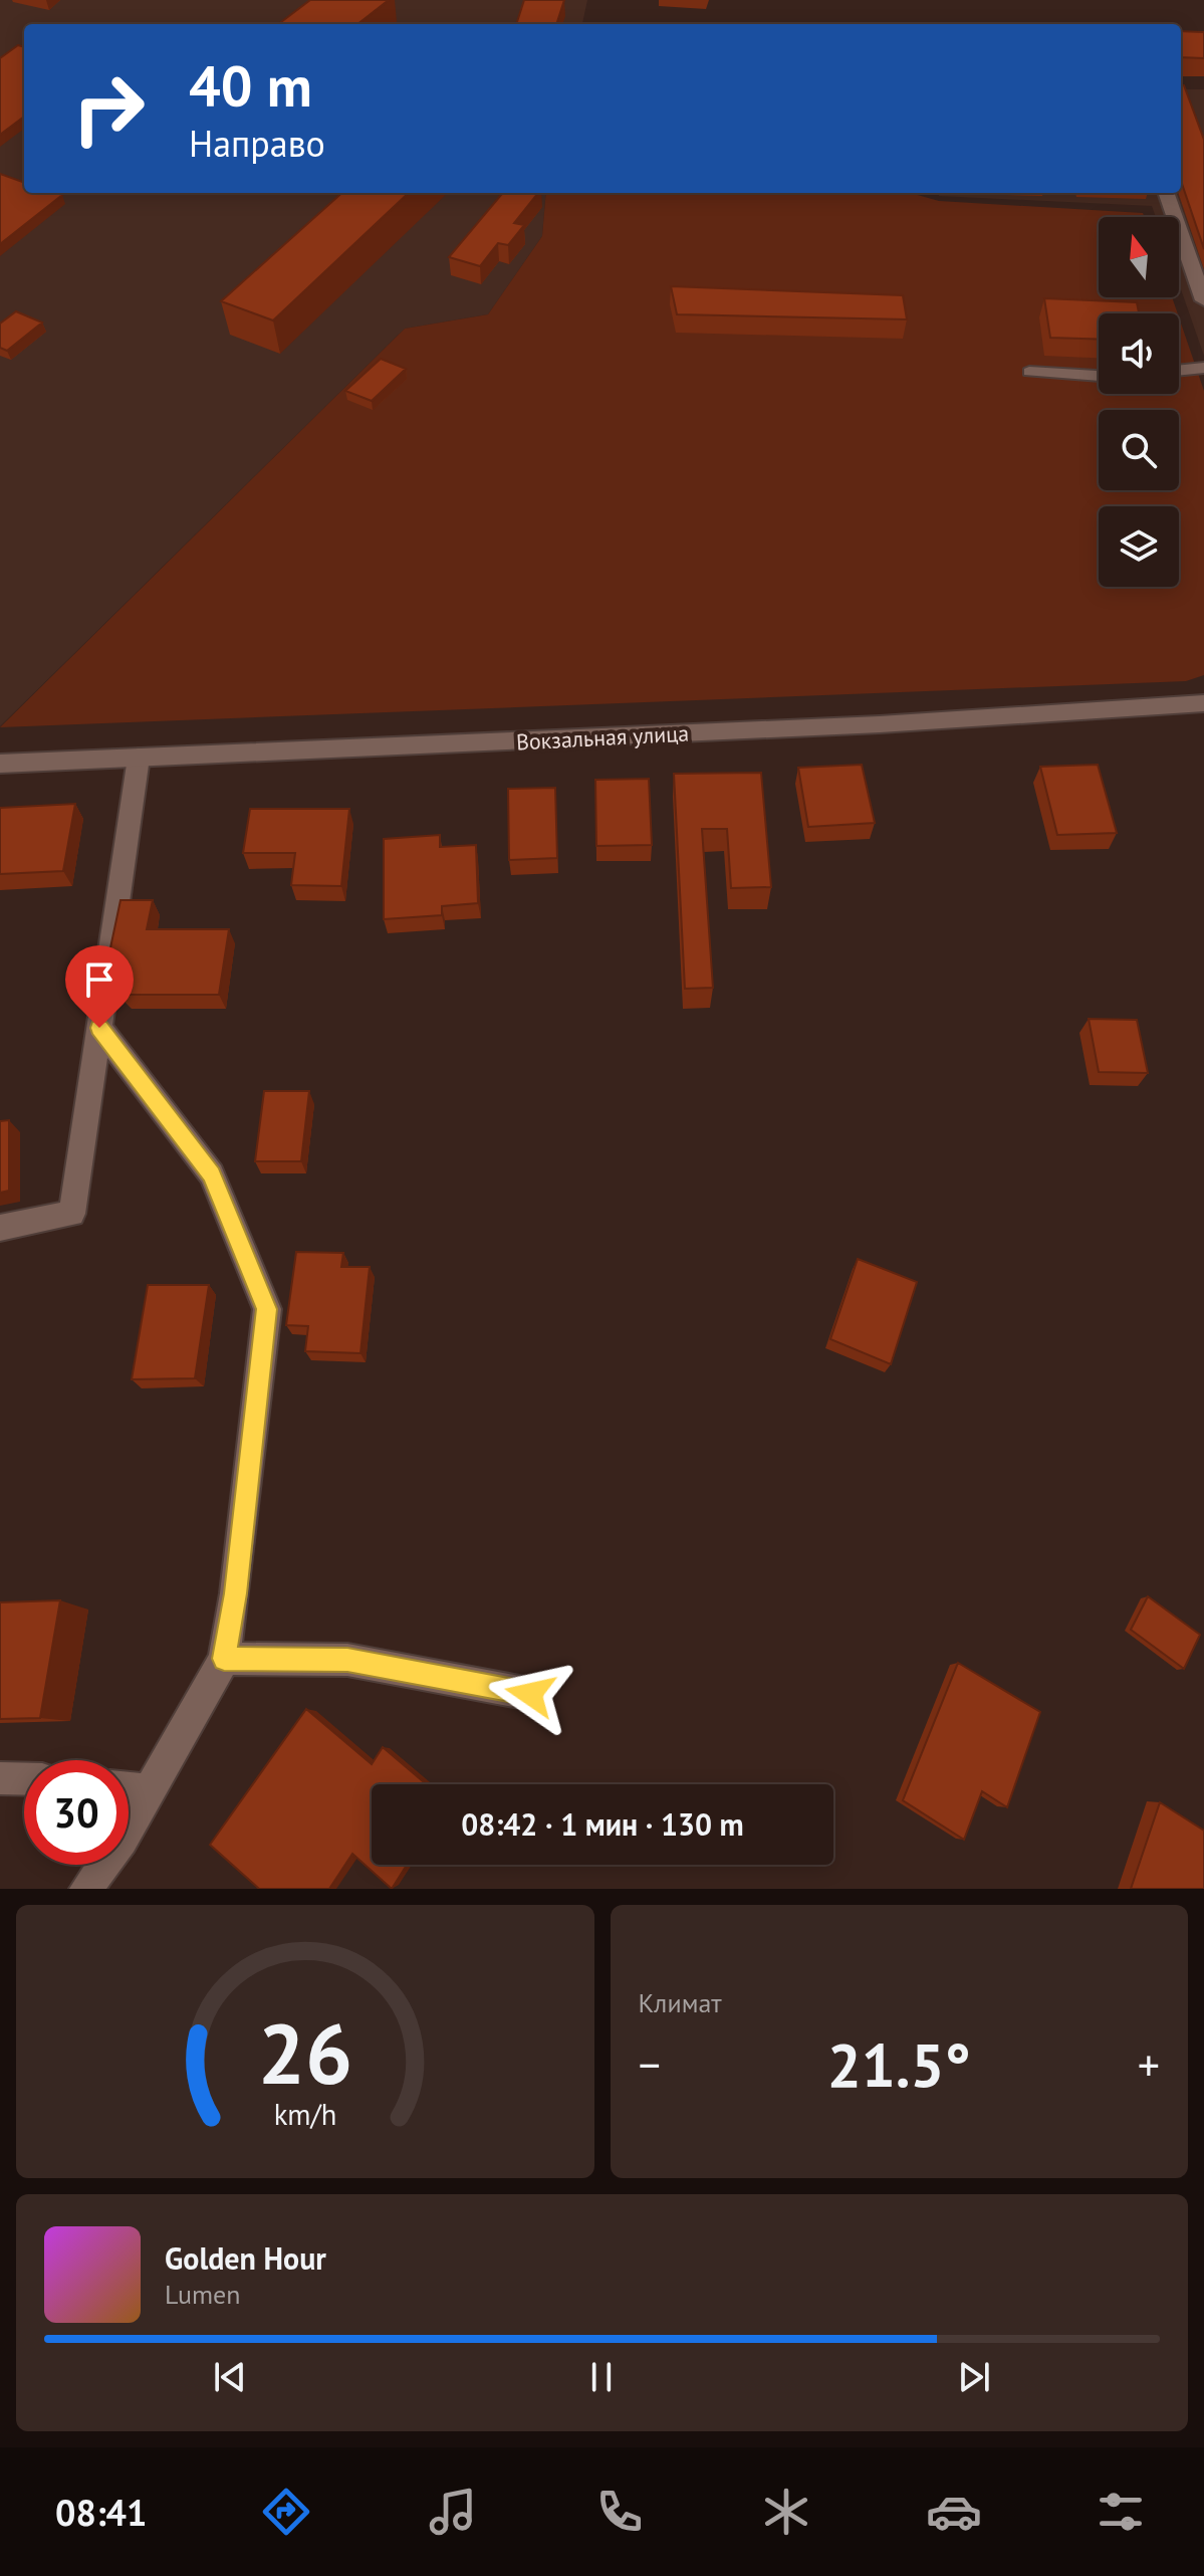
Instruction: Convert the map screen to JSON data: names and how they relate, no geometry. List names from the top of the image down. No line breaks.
{"streets":{"street":["Вокзальная улица"]},"north":"top","page":{"turn":["40 m","Направо"],"limit":"30","trip":"08:42 · 1 мин · 130 m","tile":"Климат","heat":["−","21.5°","+"],"song":["Golden Hour","Lumen"],"tabs":"08:41","gauge":["26","km/h"]}}
